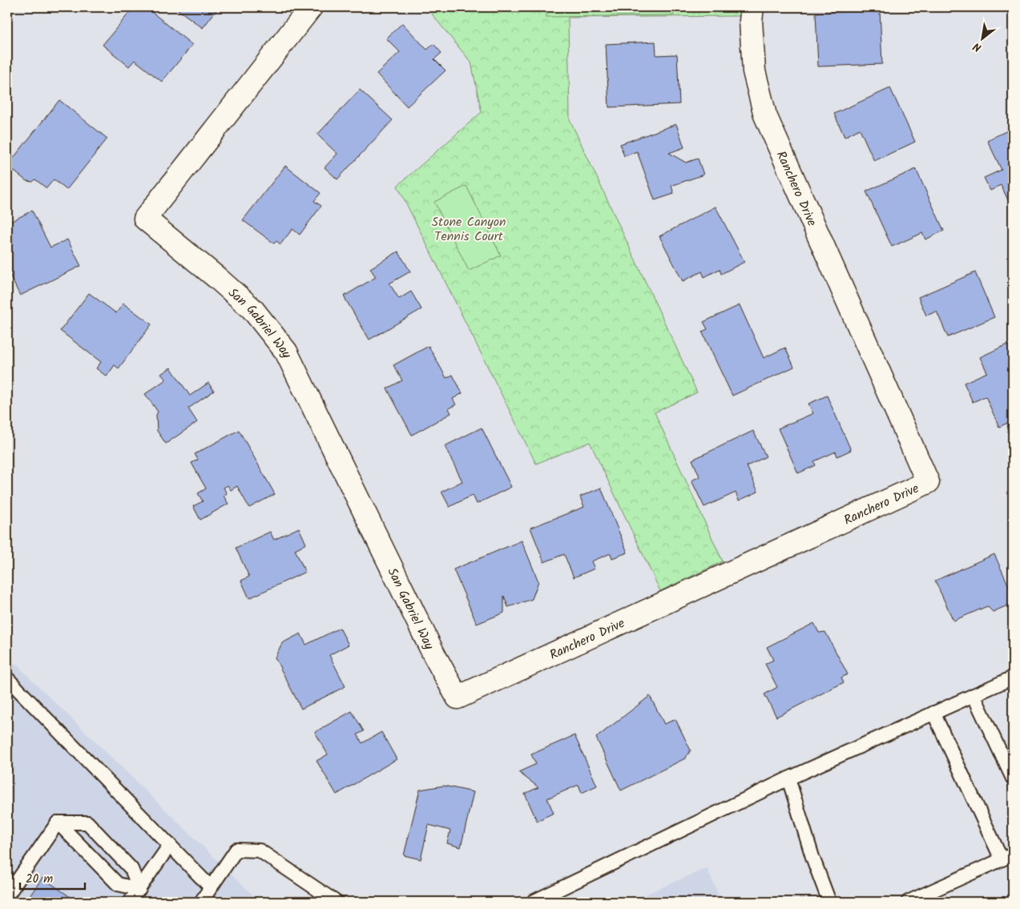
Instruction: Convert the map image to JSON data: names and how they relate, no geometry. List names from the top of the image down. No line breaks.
{"streets":{"street":["Ranchero Drive","San Gabriel Way"]},"crossings":[["Ranchero Drive","San Gabriel Way"]],"parks":["Stone Canyon Tennis Court"],"scale_bar":"20 m","north":"bottom left"}
